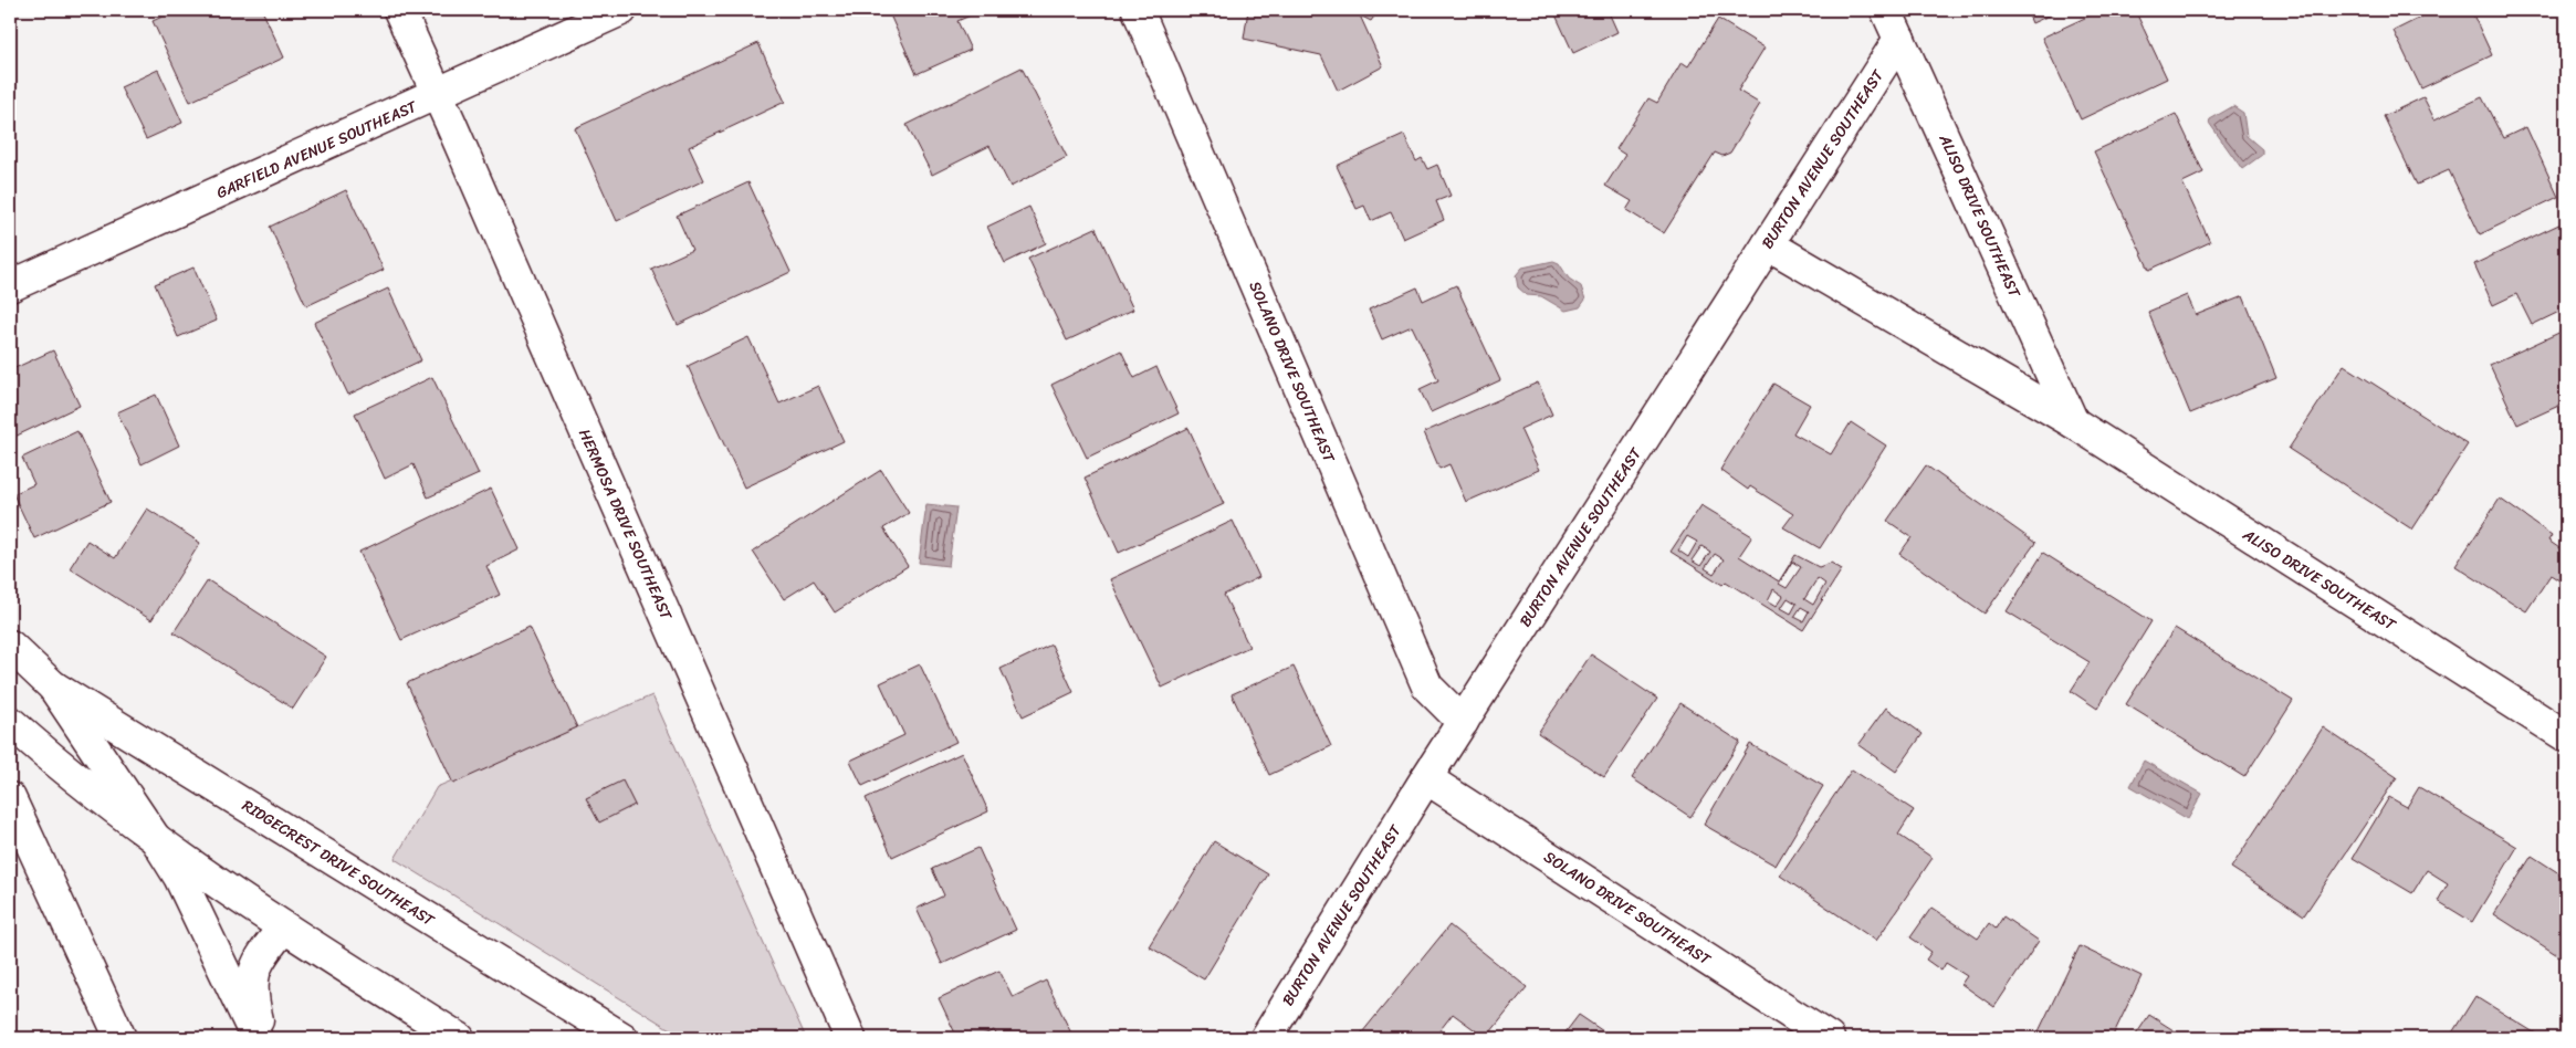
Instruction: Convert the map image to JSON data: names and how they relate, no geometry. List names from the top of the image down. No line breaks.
{"streets":{"street":["GARFIELD AVENUE SOUTHEAST","BURTON AVENUE SOUTHEAST","ALISO DRIVE SOUTHEAST","SOLANO DRIVE SOUTHEAST","HERMOSA DRIVE SOUTHEAST","RIDGECREST DRIVE SOUTHEAST"]},"crossings":[["GARFIELD AVENUE SOUTHEAST","HERMOSA DRIVE SOUTHEAST"],["BURTON AVENUE SOUTHEAST","ALISO DRIVE SOUTHEAST"],["BURTON AVENUE SOUTHEAST","SOLANO DRIVE SOUTHEAST"]]}
